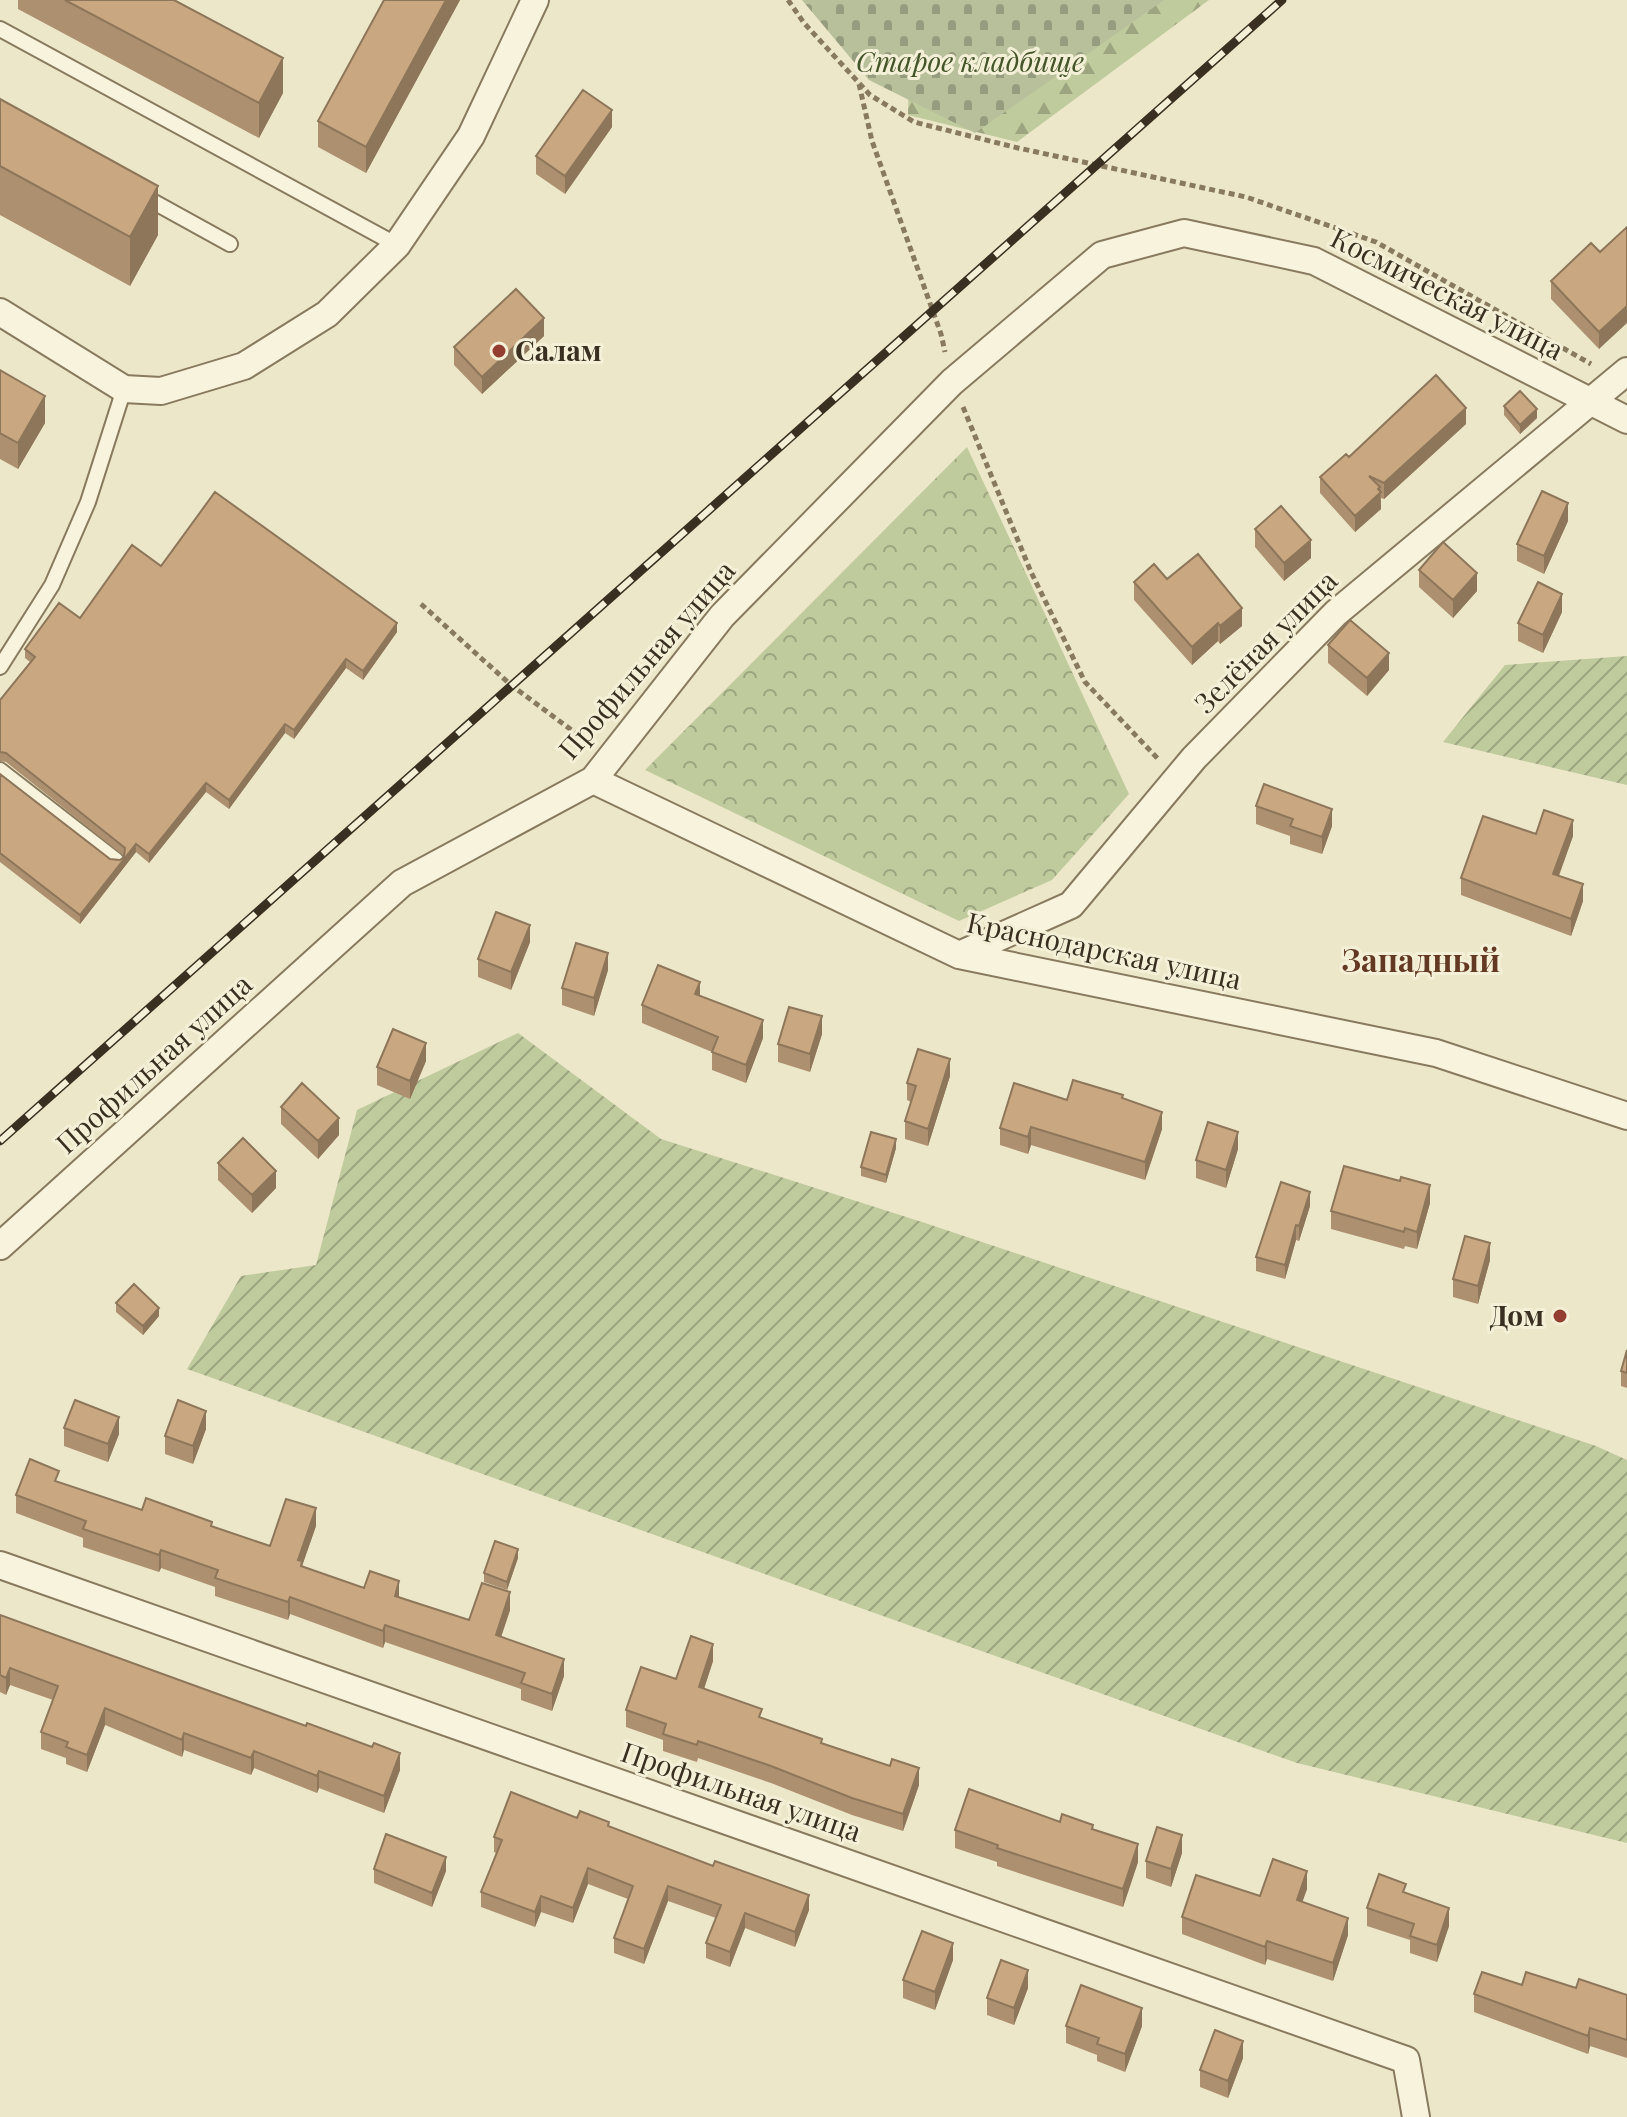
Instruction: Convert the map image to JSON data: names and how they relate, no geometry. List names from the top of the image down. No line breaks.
{"streets":{"street":["Космическая улица","Зелёная улица","Профильная улица","Краснодарская улица"]},"crossings":[["Космическая улица","Зелёная улица"],["Космическая улица","Профильная улица"],["Зелёная улица","Краснодарская улица"],["Профильная улица","Краснодарская улица"]],"districts":["Западный"],"parks":["Старое кладбище"],"places":["Салам","Дом"]}
